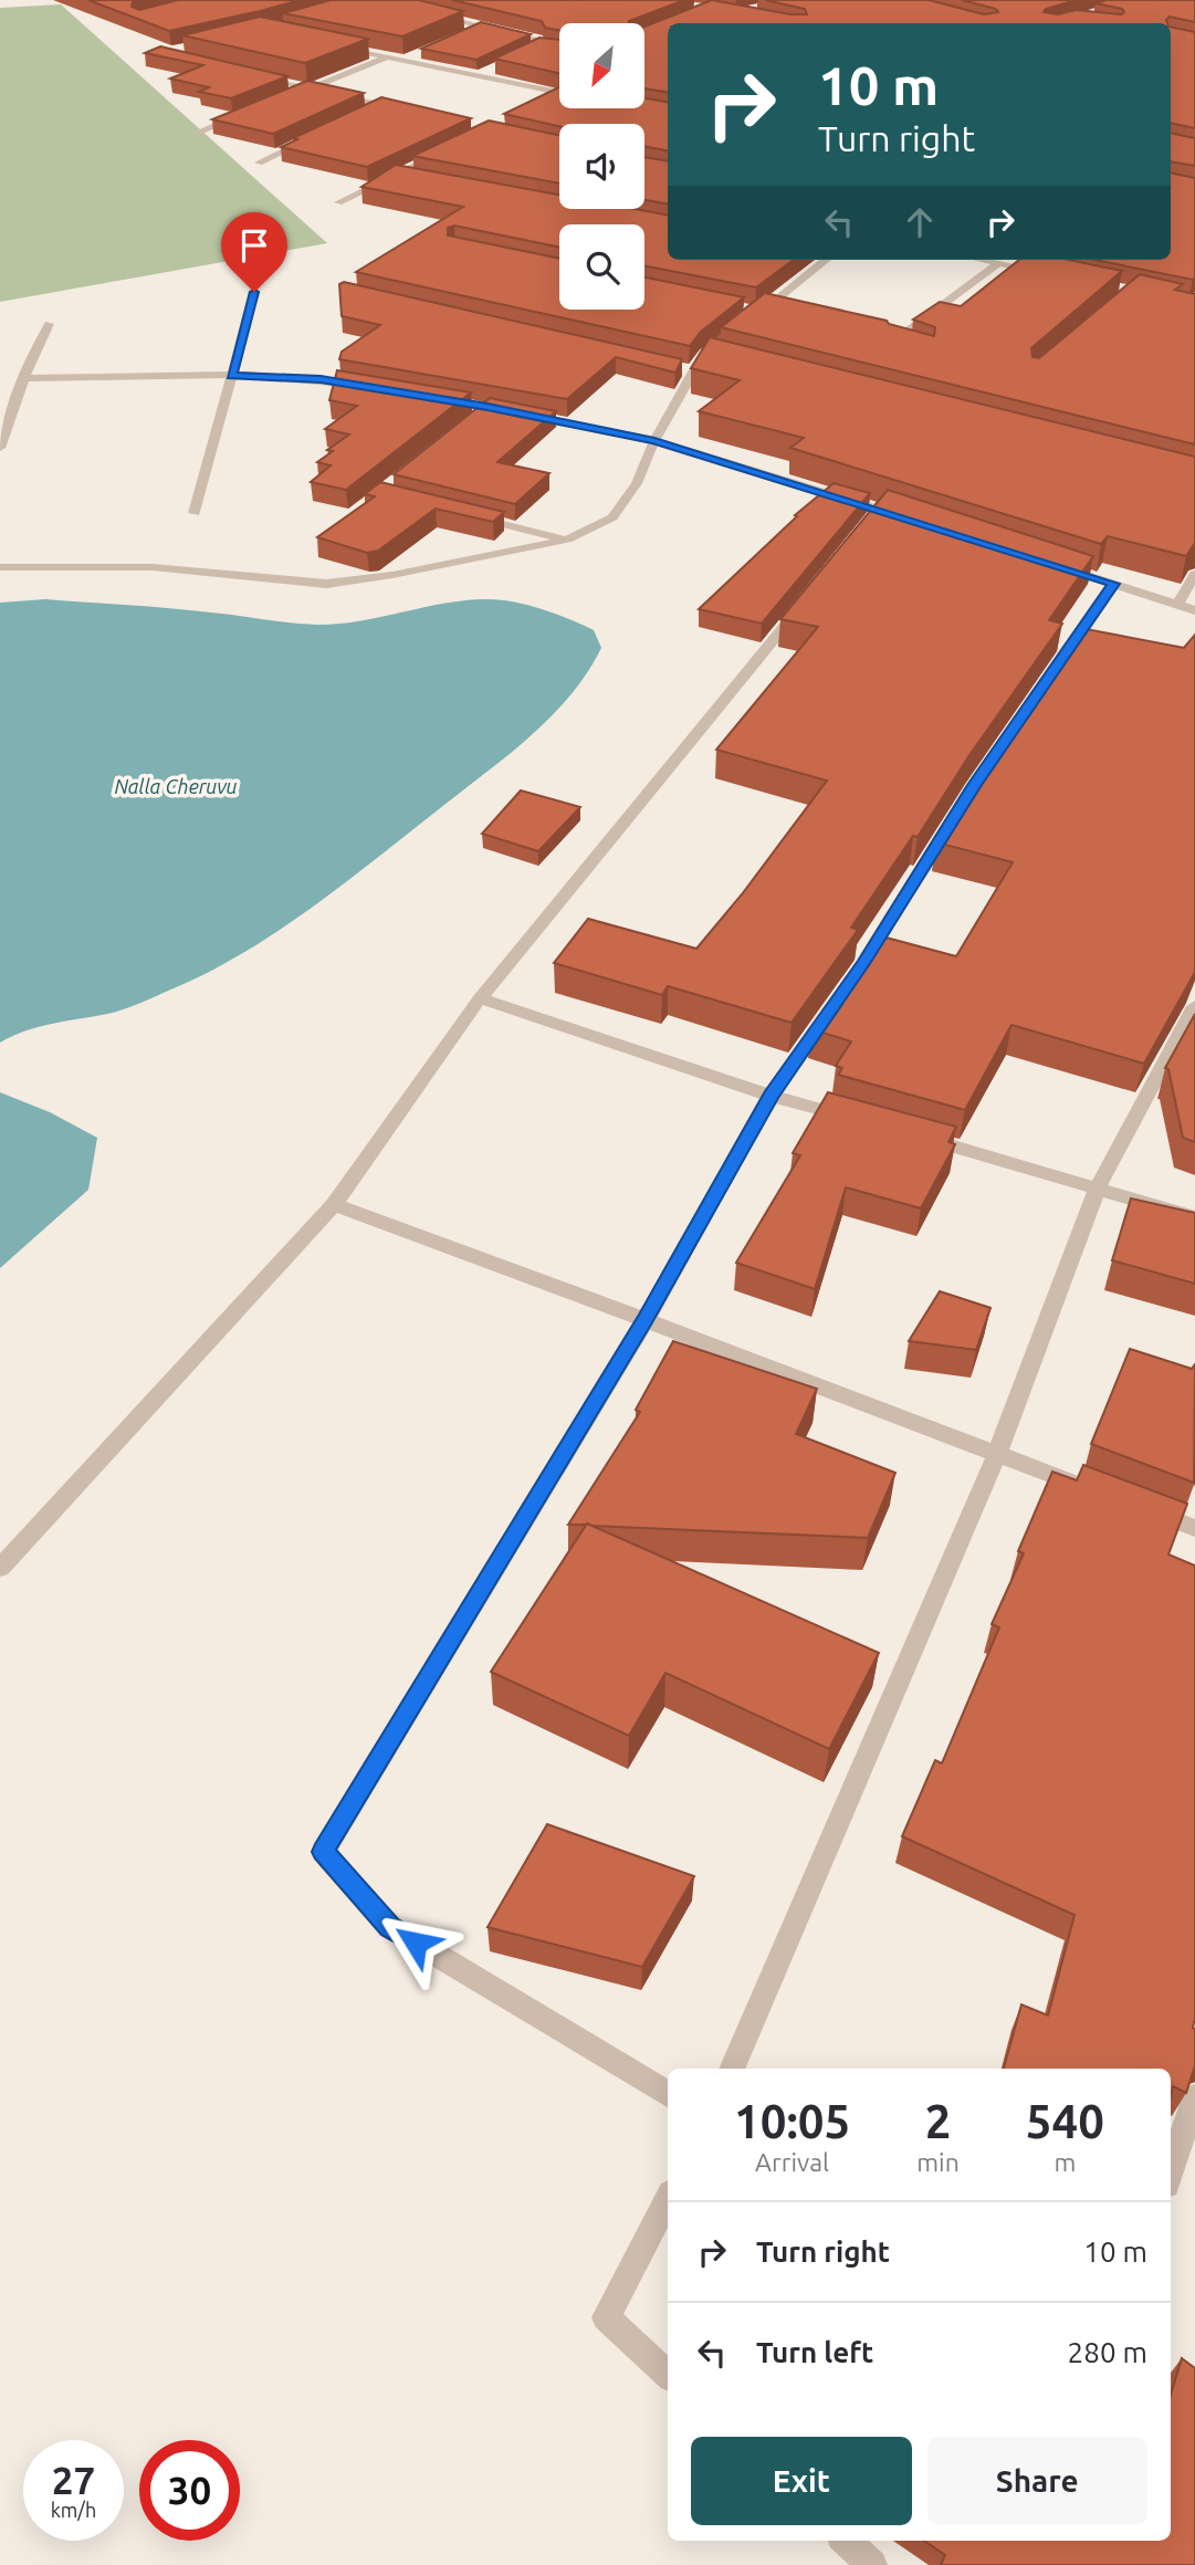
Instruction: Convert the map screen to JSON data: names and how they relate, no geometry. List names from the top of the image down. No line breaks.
{"water":["Nalla Cheruvu"],"north":"bottom left","page":{"turn":["10 m","Turn right"],"eta":["10:05","Arrival","2","min","540","m"],"list":[{"name":"Turn right","value":"10 m"},{"name":"Turn left","value":"280 m"}],"buttons":["Exit","Share"],"speed":"27 km/h","limit":"30"}}
